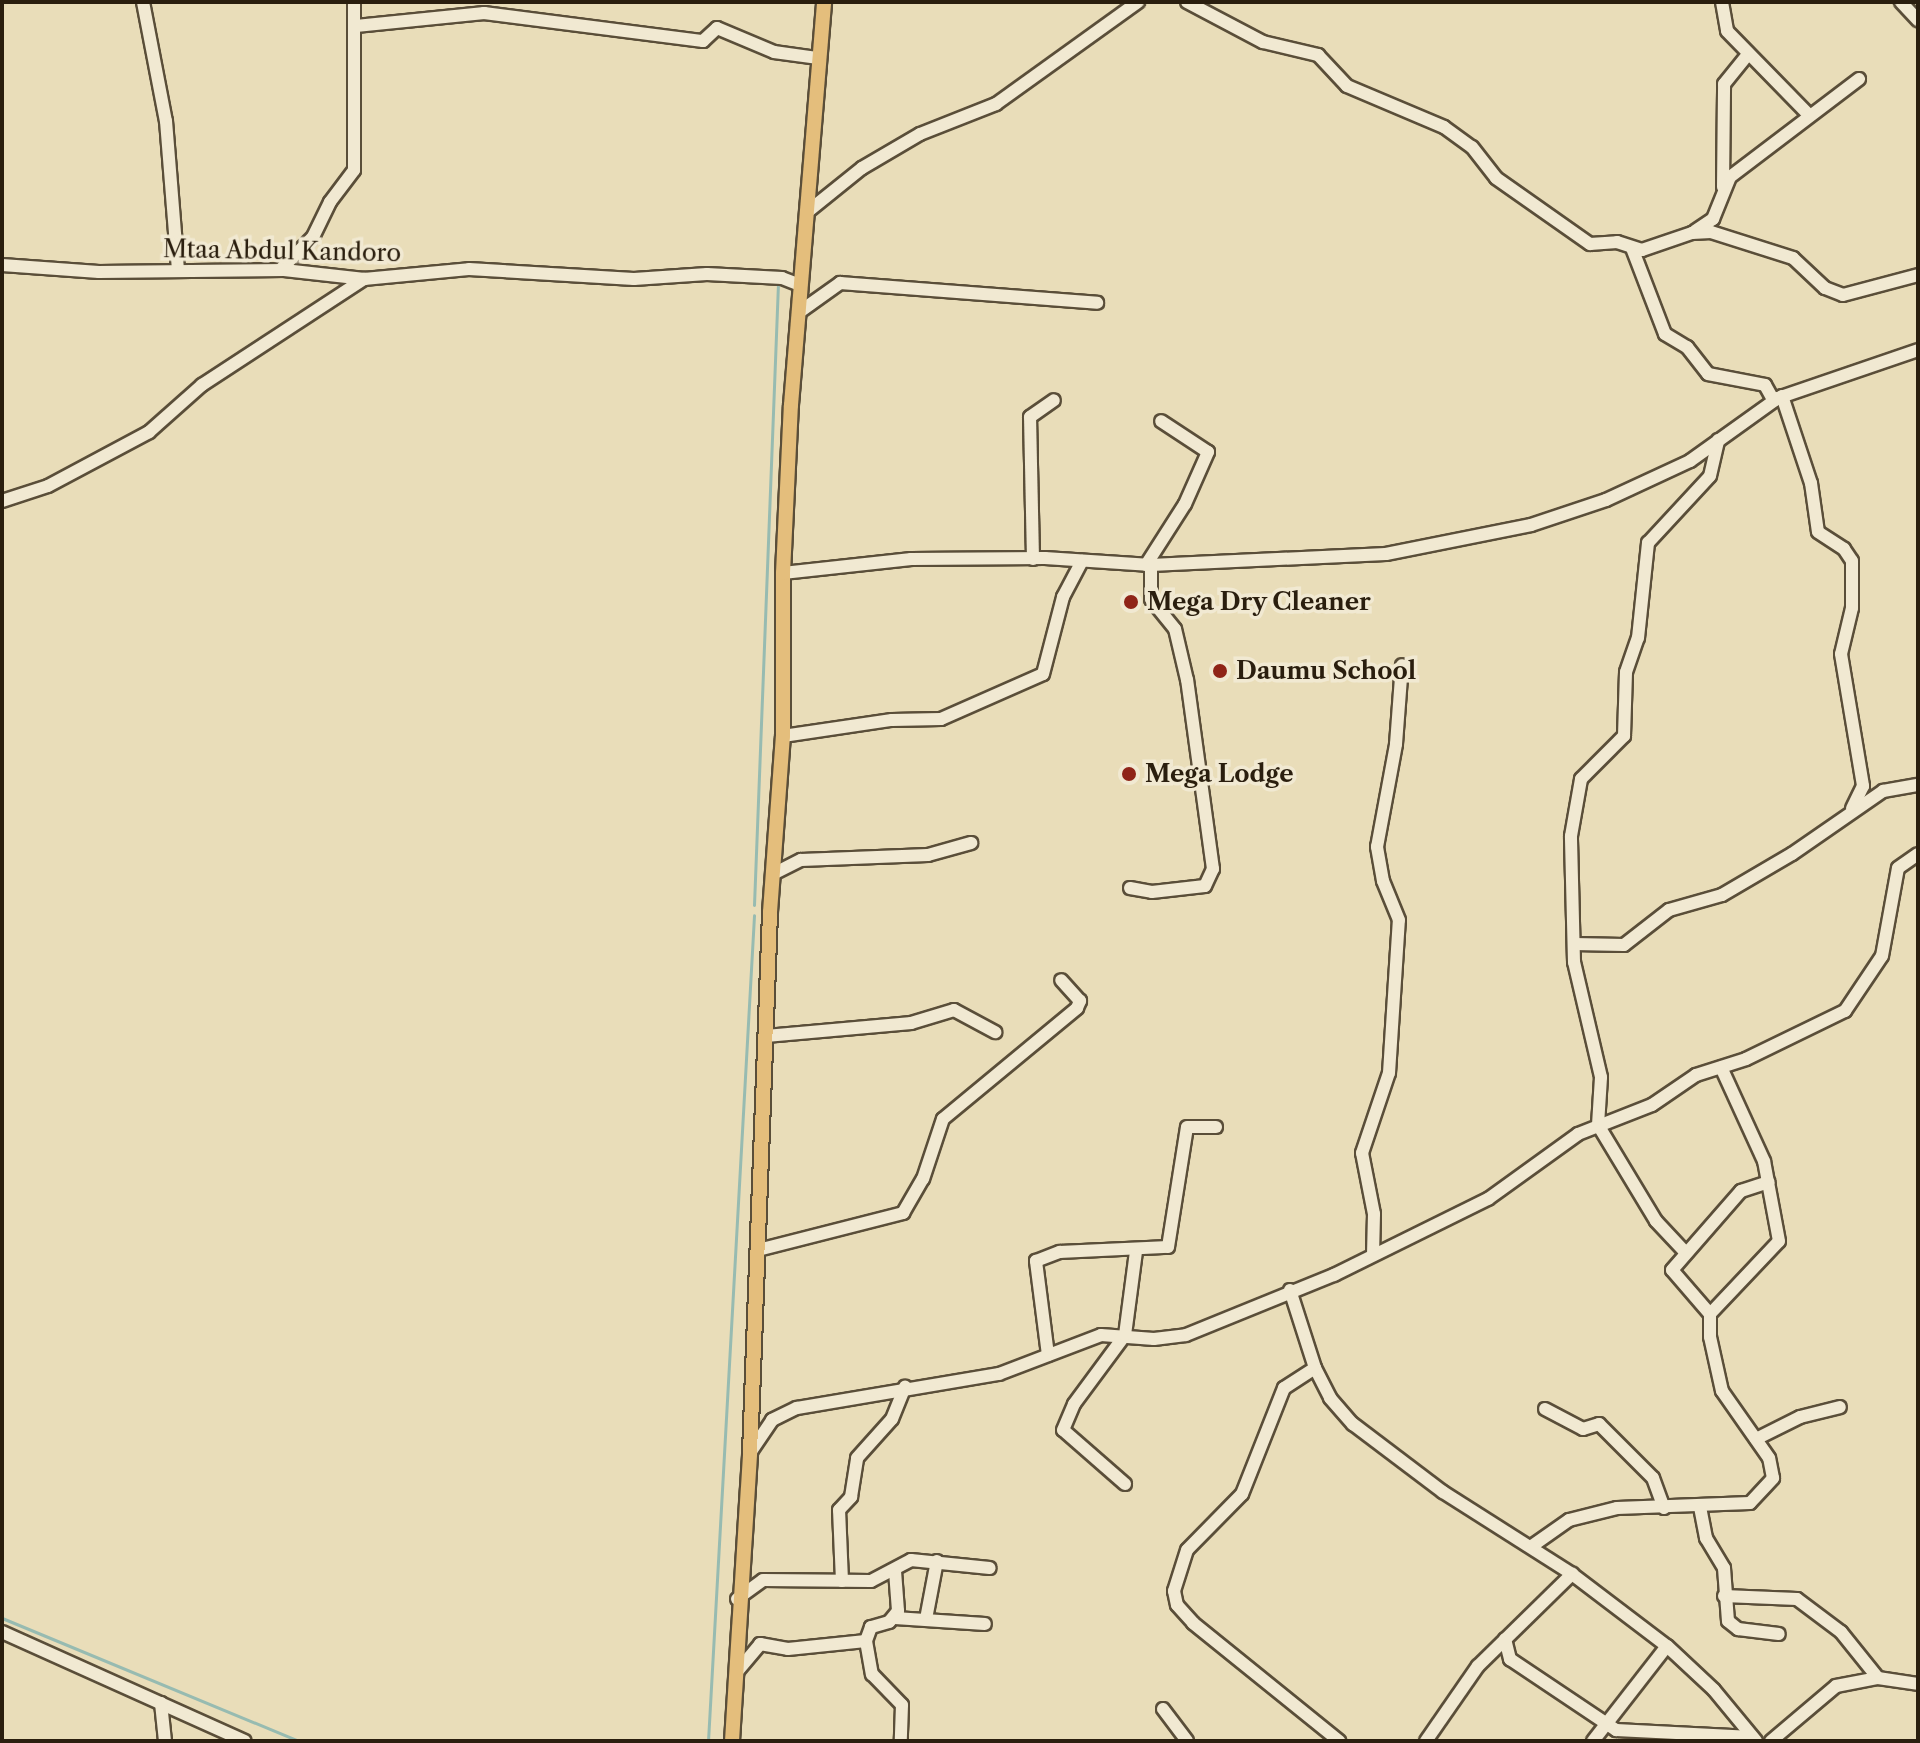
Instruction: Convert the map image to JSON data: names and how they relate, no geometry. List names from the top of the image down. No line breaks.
{"streets":{"street":["Mtaa Abdul Kandoro"]},"places":["Mega Dry Cleaner","Daumu School","Mega Lodge"]}
